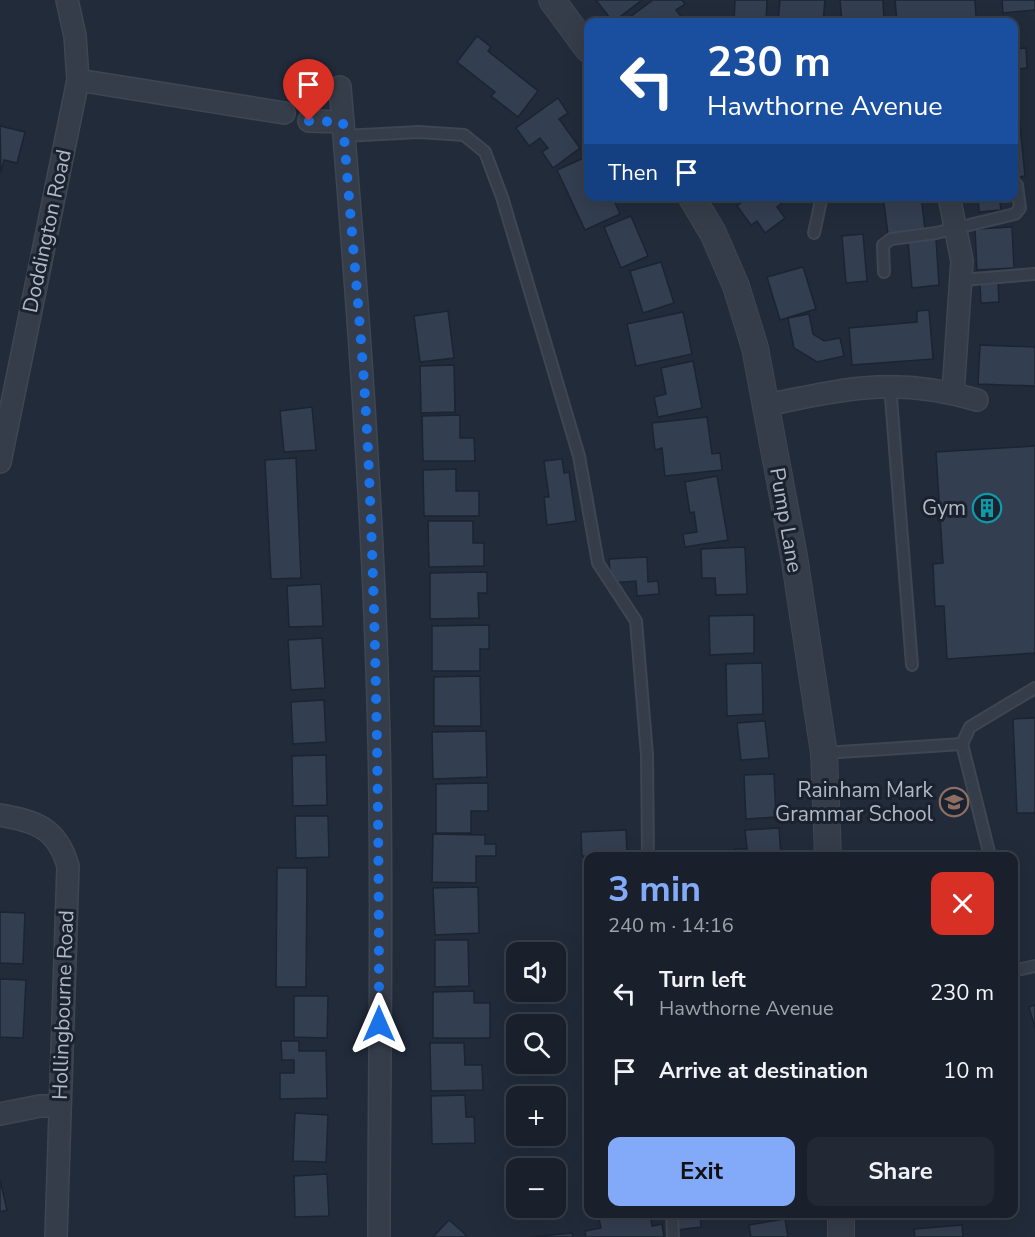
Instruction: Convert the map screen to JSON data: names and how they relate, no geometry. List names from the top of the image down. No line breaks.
{"streets":{"street":["Doddington Road","Pump Lane","Hollingbourne Road"]},"places":{"building":["Gym"],"school or university":["Rainham Mark Grammar School"]},"page":{"turn":["230 m","Hawthorne Avenue"],"then":"Then","heading":["3 min","240 m · 14:16"],"map_buttons":["+","−"],"list":[{"name":"Turn left","note":"Hawthorne Avenue","value":"230 m"},{"name":"Arrive at destination","value":"10 m"}],"buttons":["Exit","Share"]}}
